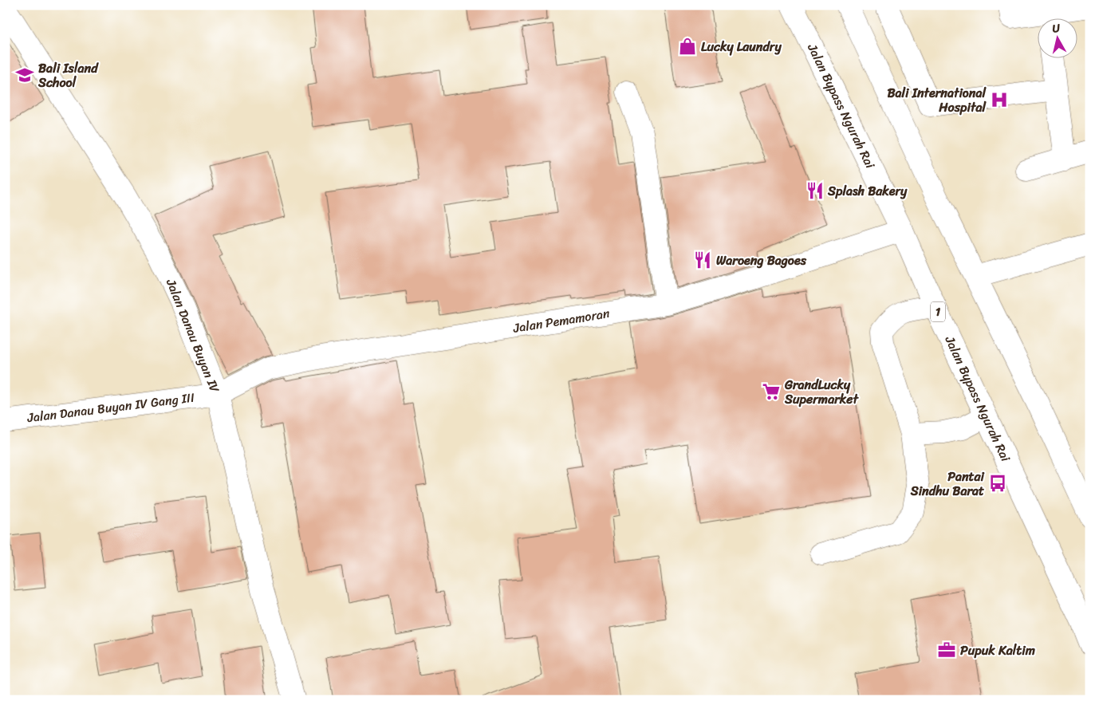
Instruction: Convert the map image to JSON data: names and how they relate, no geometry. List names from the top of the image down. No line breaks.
{"streets":{"main road":["Jalan Bypass Ngurah Rai","1","Jalan Pemamoran","Jalan Danau Buyan IV","Jalan Danau Buyan IV Gang III"]},"crossings":[["Jalan Bypass Ngurah Rai","Jalan Pemamoran"],["Jalan Pemamoran","Jalan Danau Buyan IV"],["Jalan Pemamoran","Jalan Danau Buyan IV Gang III"],["Jalan Danau Buyan IV","Jalan Danau Buyan IV Gang III"]],"places":{"shop":["Lucky Laundry"],"school or university":["Bali Island School"],"hospital":["Bali International Hospital"],"restaurant":["Splash Bakery","Waroeng Bagoes"],"supermarket":["GrandLucky Supermarket"],"bus stop":["Pantai Sindhu Barat"],"office":["Pupuk Kaltim"]},"north":"top"}
